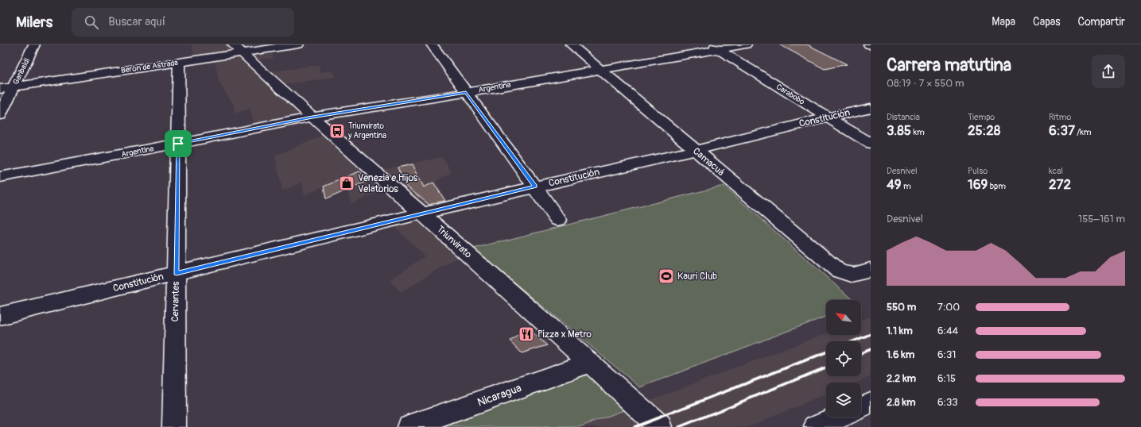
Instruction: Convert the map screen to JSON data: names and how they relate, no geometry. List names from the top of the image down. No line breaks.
{"streets":{"street":["Berón de Astrada","Garibaldi","Argentina","Carabobo","Constitución","Camacuá","Triunvirato","Cervantes","Nicaragua"]},"crossings":[["Berón de Astrada","Garibaldi"],["Berón de Astrada","Triunvirato"],["Berón de Astrada","Cervantes"],["Argentina","Carabobo"],["Argentina","Camacuá"],["Argentina","Triunvirato"],["Argentina","Cervantes"],["Carabobo","Constitución"],["Constitución","Camacuá"],["Constitución","Triunvirato"],["Constitución","Cervantes"],["Triunvirato","Nicaragua"]],"places":{"bus stop":["Triunvirato y Argentina"],"shop":["Venezia e Hijos Velatorios"],"sports":["Kauri Club"],"restaurant":["Pizza x Metro"]},"north":"top left","page":{"header":"Milers","search":"Buscar aquí","nav":["Mapa","Capas","Compartir"],"heading":["Carrera matutina","08:19 · 7 × 550 m"],"stats":[["Distancia","3.85 km"],["Tiempo","25:28"],["Ritmo","6:37 /km"],["Desnivel","49 m"],["Pulso","169 bpm"],["kcal","272"]],"chart":["Desnivel","155–161 m"],"list":[{"name":"550 m","note":"7:00"},{"name":"1.1 km","note":"6:44"},{"name":"1.6 km","note":"6:31"},{"name":"2.2 km","note":"6:15"},{"name":"2.8 km","note":"6:33"}]}}
